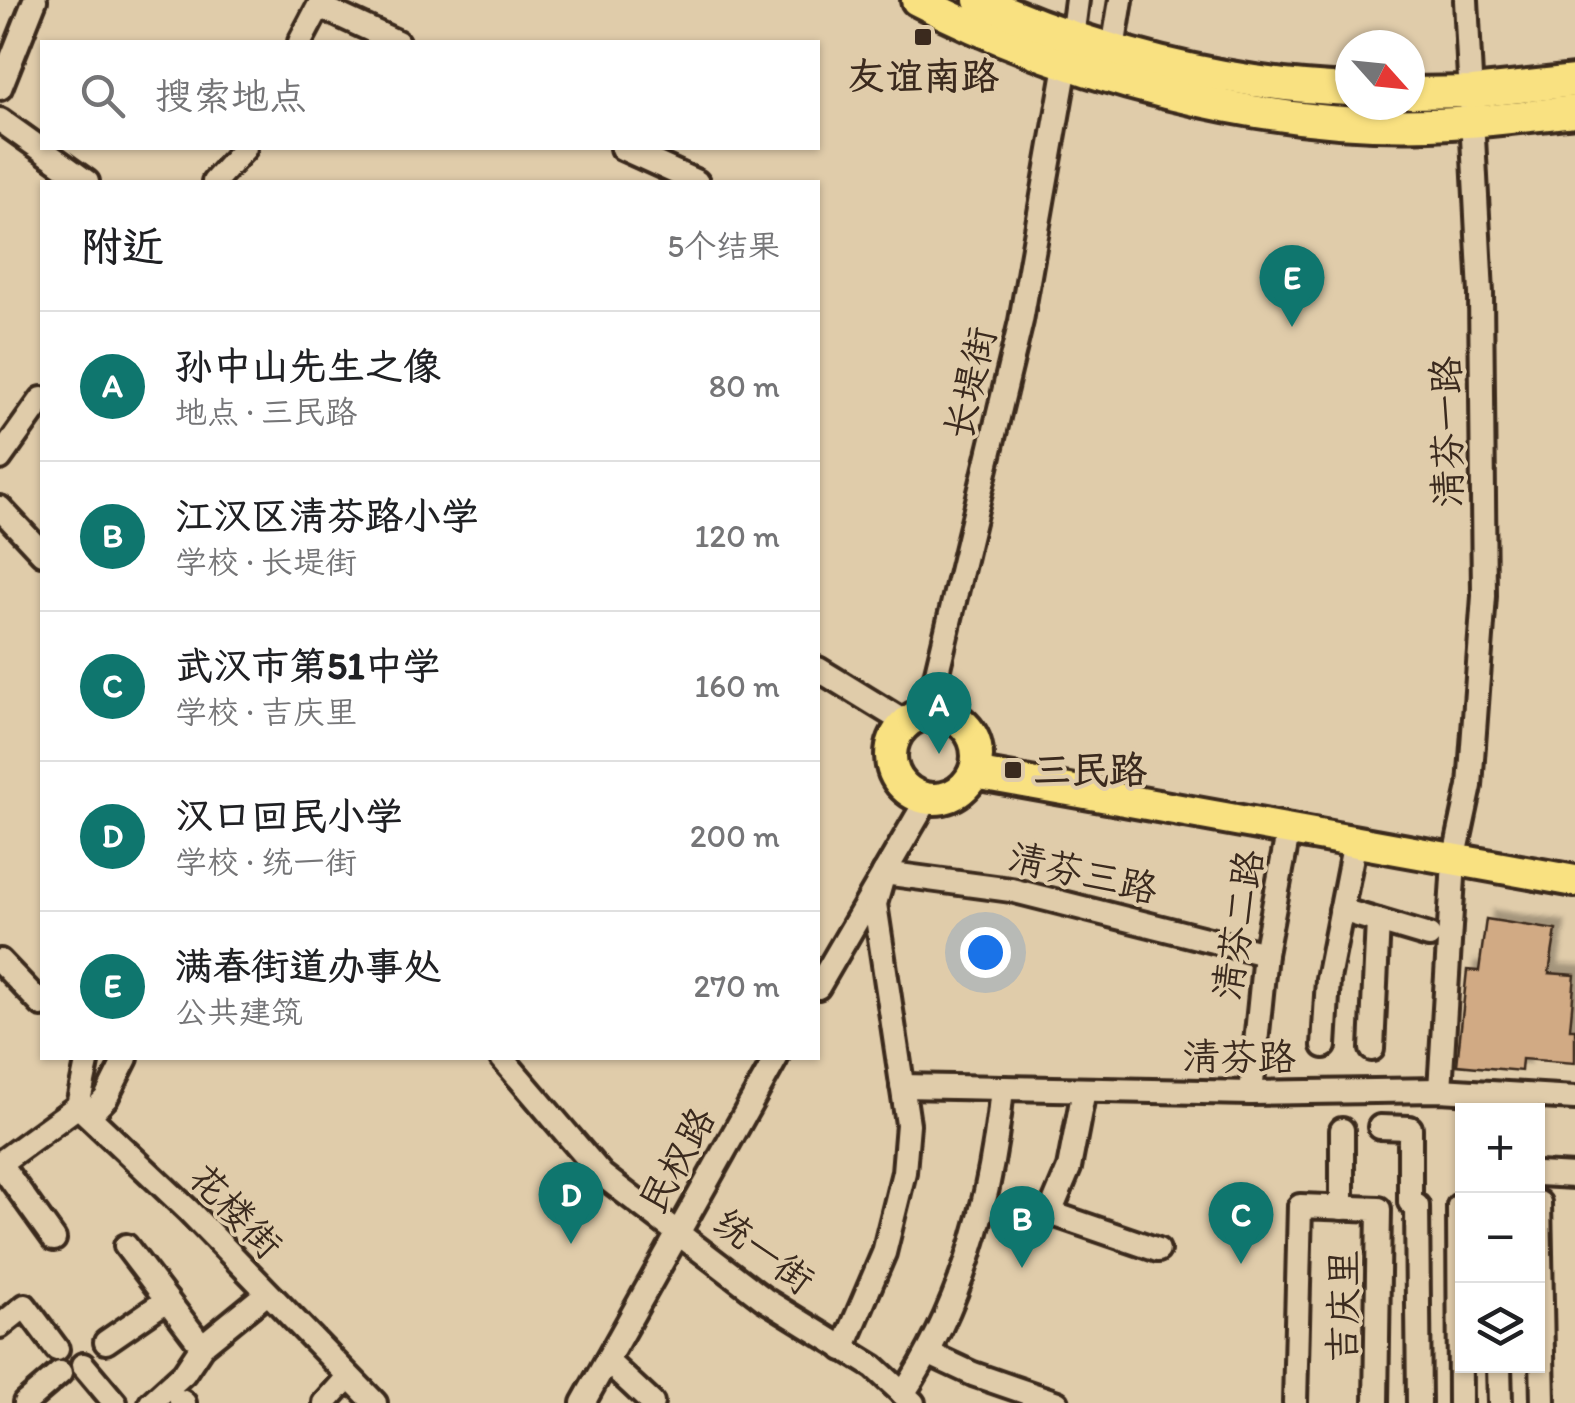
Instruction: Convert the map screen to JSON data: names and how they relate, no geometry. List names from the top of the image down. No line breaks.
{"streets":{"street":["长堤街","清芬一路","清芬三路","清芬二路","清芬路","民权路","花楼街","统一街","吉庆里"]},"crossings":[["清芬一路","清芬路"],["清芬三路","清芬二路"],["清芬二路","清芬路"],["民权路","统一街"]],"places":{"transit":["友谊南路","三民路"]},"north":"bottom right","page":{"search":"搜索地点","heading":["附近","5个结果"],"pins":["E","A","D","C","B"],"list":[{"mark":"A","name":"孙中山先生之像","note":"地点 · 三民路","value":"80 m"},{"mark":"B","name":"江汉区清芬路小学","note":"学校 · 长堤街","value":"120 m"},{"mark":"C","name":"武汉市第51中学","note":"学校 · 吉庆里","value":"160 m"},{"mark":"D","name":"汉口回民小学","note":"学校 · 统一街","value":"200 m"},{"mark":"E","name":"满春街道办事处","note":"公共建筑","value":"270 m"}],"map_buttons":["+","−"]}}
